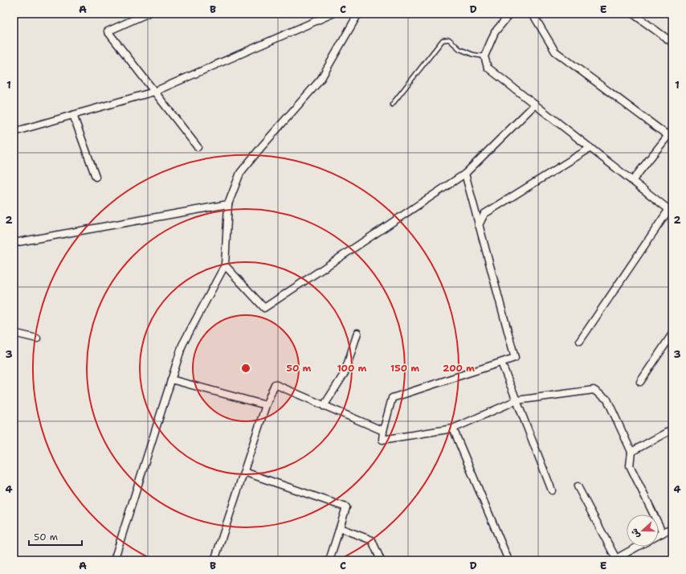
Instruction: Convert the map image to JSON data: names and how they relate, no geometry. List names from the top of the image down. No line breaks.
{"scale_bar":"50 m","north":"left","grid":{"columns":["A","B","C","D","E"],"rows":["1","2","3","4"]},"rings":["50 m","100 m","150 m","200 m"]}
